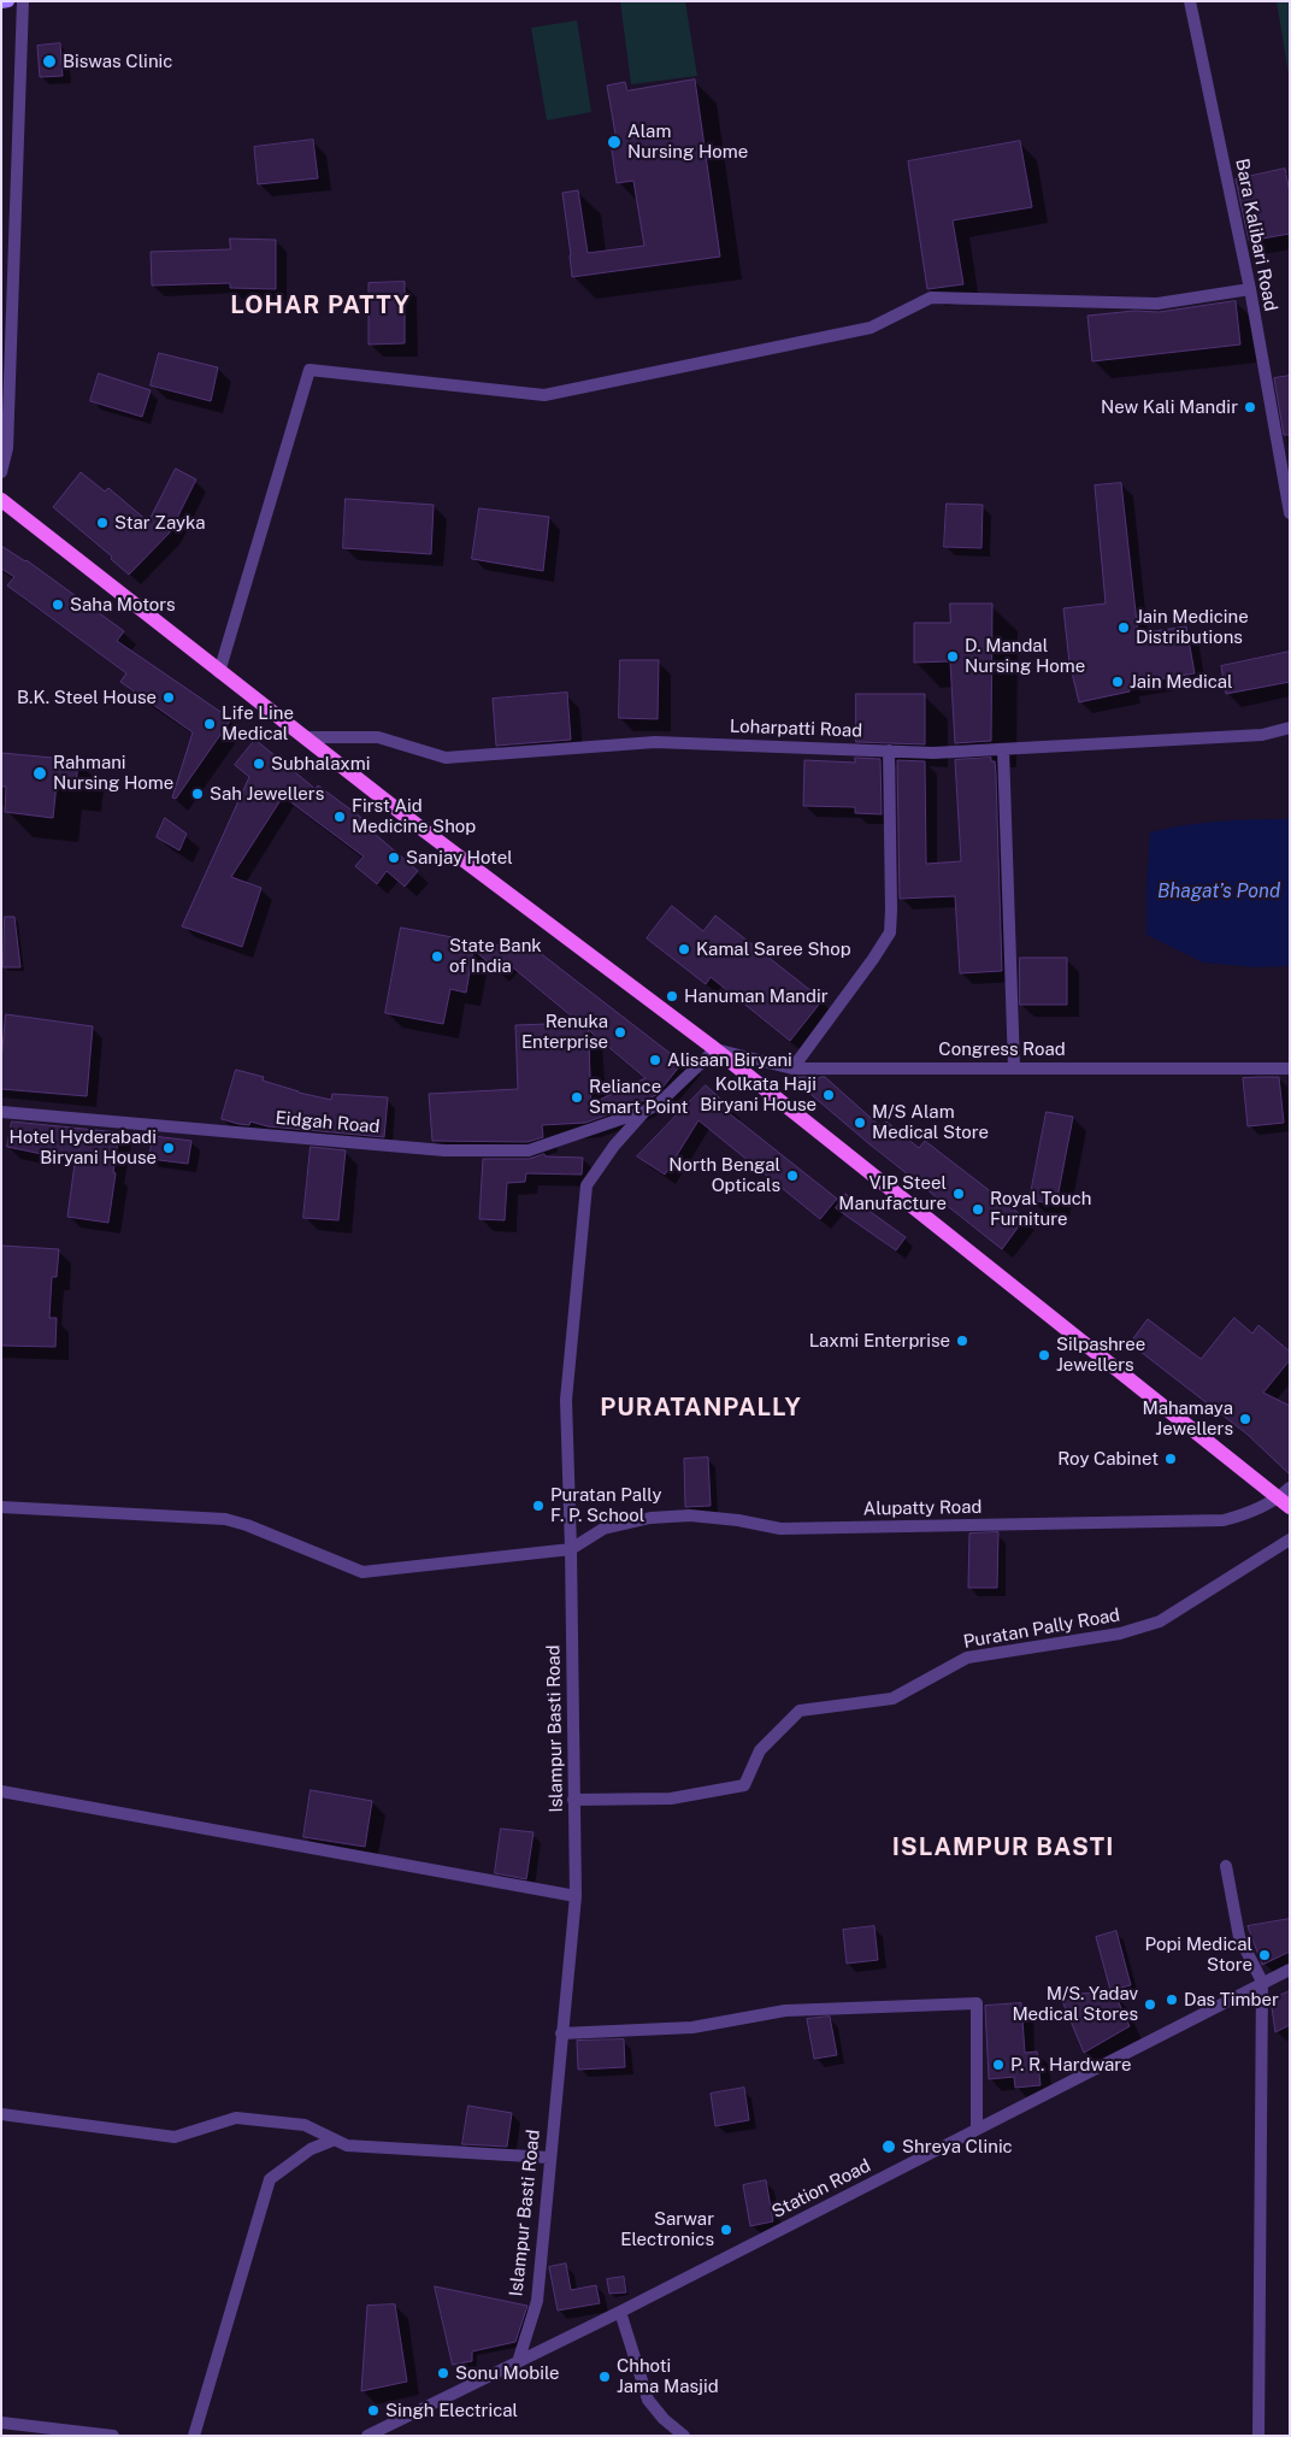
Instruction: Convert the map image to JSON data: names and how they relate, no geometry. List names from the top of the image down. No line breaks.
{"streets":{"street":["Bara Kalibari Road","Loharpatti Road","Congress Road","Eidgah Road","Alupatty Road","Puratan Pally Road","Islampur Basti Road","Station Road"]},"crossings":[["Eidgah Road","Islampur Basti Road"],["Alupatty Road","Islampur Basti Road"],["Puratan Pally Road","Islampur Basti Road"],["Islampur Basti Road","Station Road"]],"districts":["LOHAR PATTY","PURATANPALLY","ISLAMPUR BASTI"],"water":["Bhagat’s Pond"],"places":["Biswas Clinic","Alam Nursing Home","New Kali Mandir","Star Zayka","Saha Motors","Jain Medicine Distributions","D. Mandal Nursing Home","Jain Medical","B.K. Steel House","Life Line Medical","Subhalaxmi","Rahmani Nursing Home","Sah Jewellers","First Aid Medicine Shop","Sanjay Hotel","Kamal Saree Shop","State Bank of India","Hanuman Mandir","Renuka Enterprise","Alisaan Biryani","Kolkata Haji Biryani House","Reliance Smart Point","M/S Alam Medical Store","Hotel Hyderabadi Biryani House","North Bengal Opticals","VIP Steel Manufacture","Royal Touch Furniture","Laxmi Enterprise","Silpashree Jewellers","Mahamaya Jewellers","Roy Cabinet","Puratan Pally F. P. School","Popi Medical Store","Das Timber","M/S. Yadav Medical Stores","P. R. Hardware","Shreya Clinic","Sarwar Electronics","Sonu Mobile","Chhoti Jama Masjid","Singh Electrical"]}
